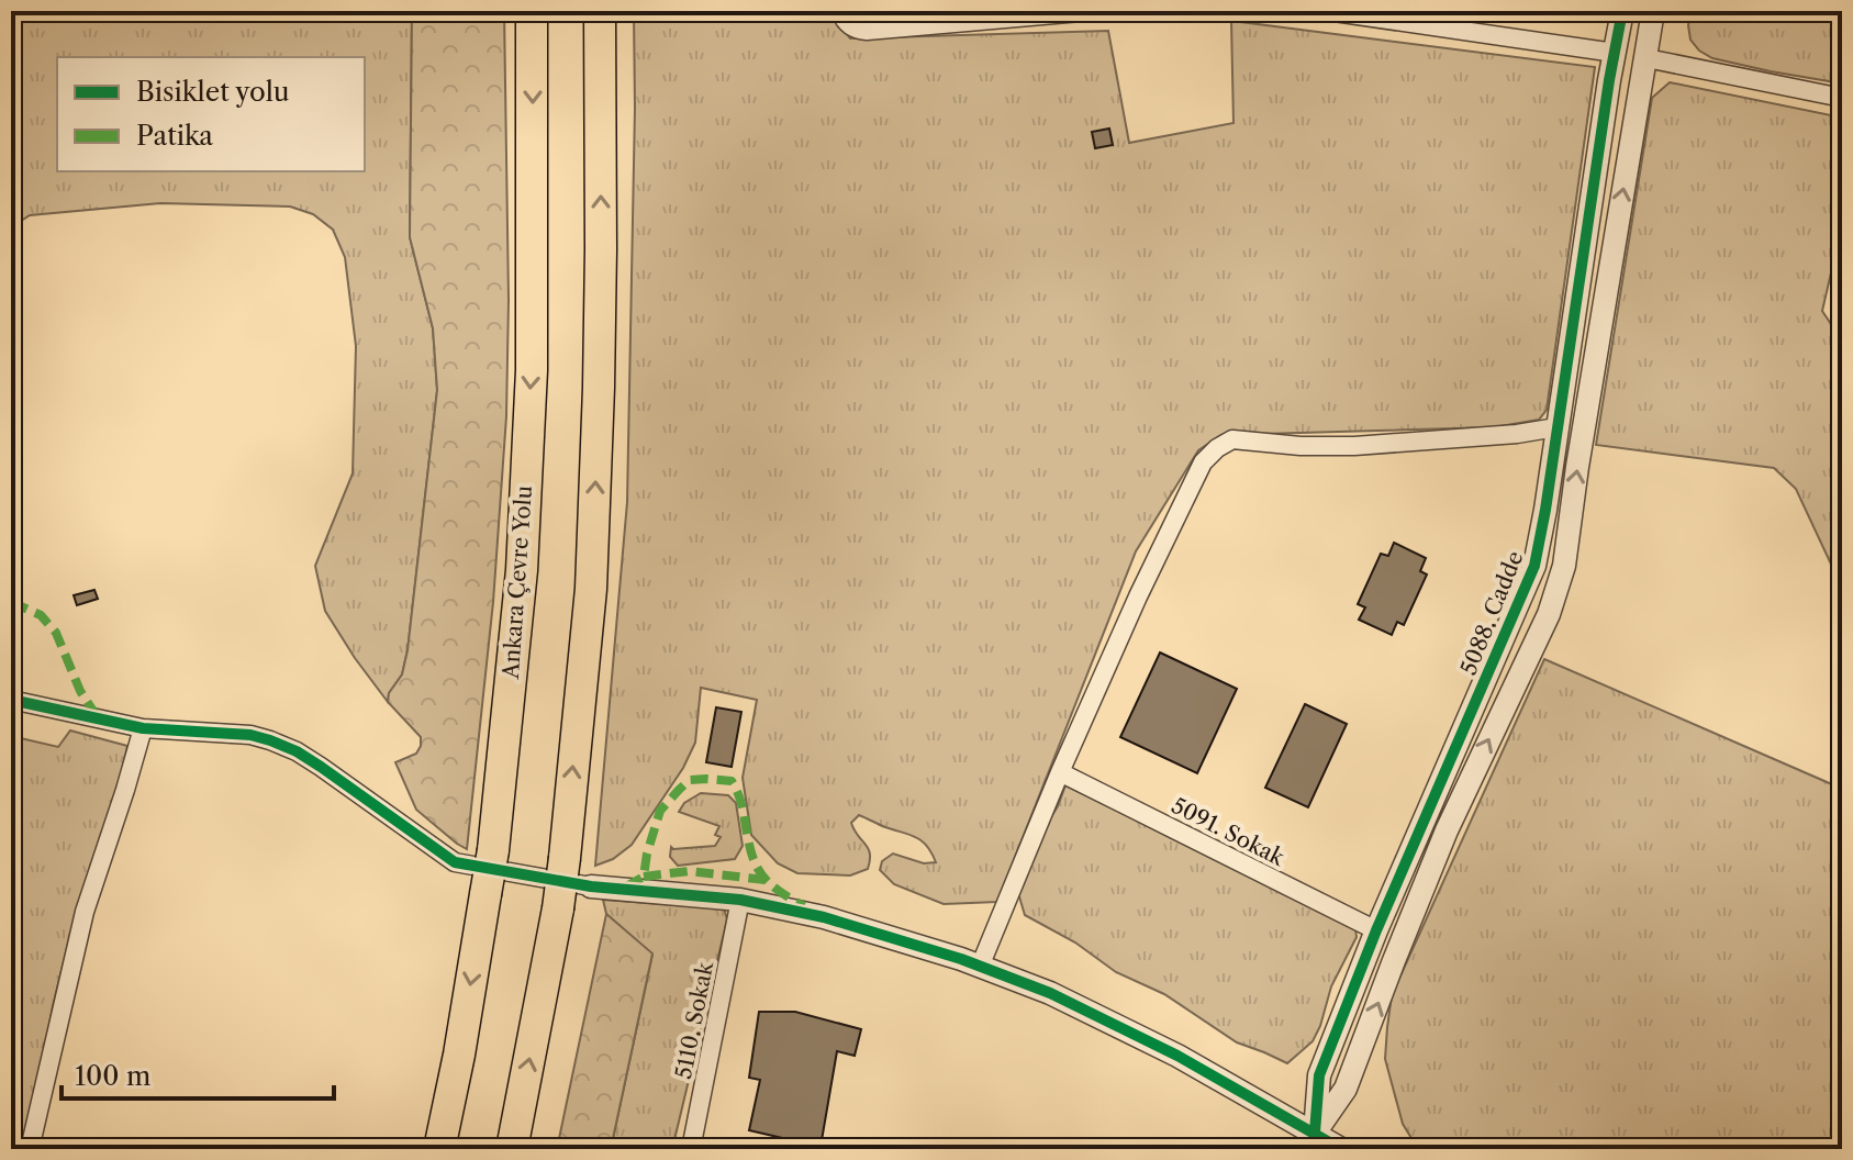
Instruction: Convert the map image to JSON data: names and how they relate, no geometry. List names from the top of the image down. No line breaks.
{"streets":{"highway":["Ankara Çevre Yolu"],"street":["5088. Cadde","5091. Sokak","5110. Sokak"]},"crossings":[["5088. Cadde","5091. Sokak"]],"legend":["Bisiklet yolu","Patika"],"scale_bar":"100 m"}
